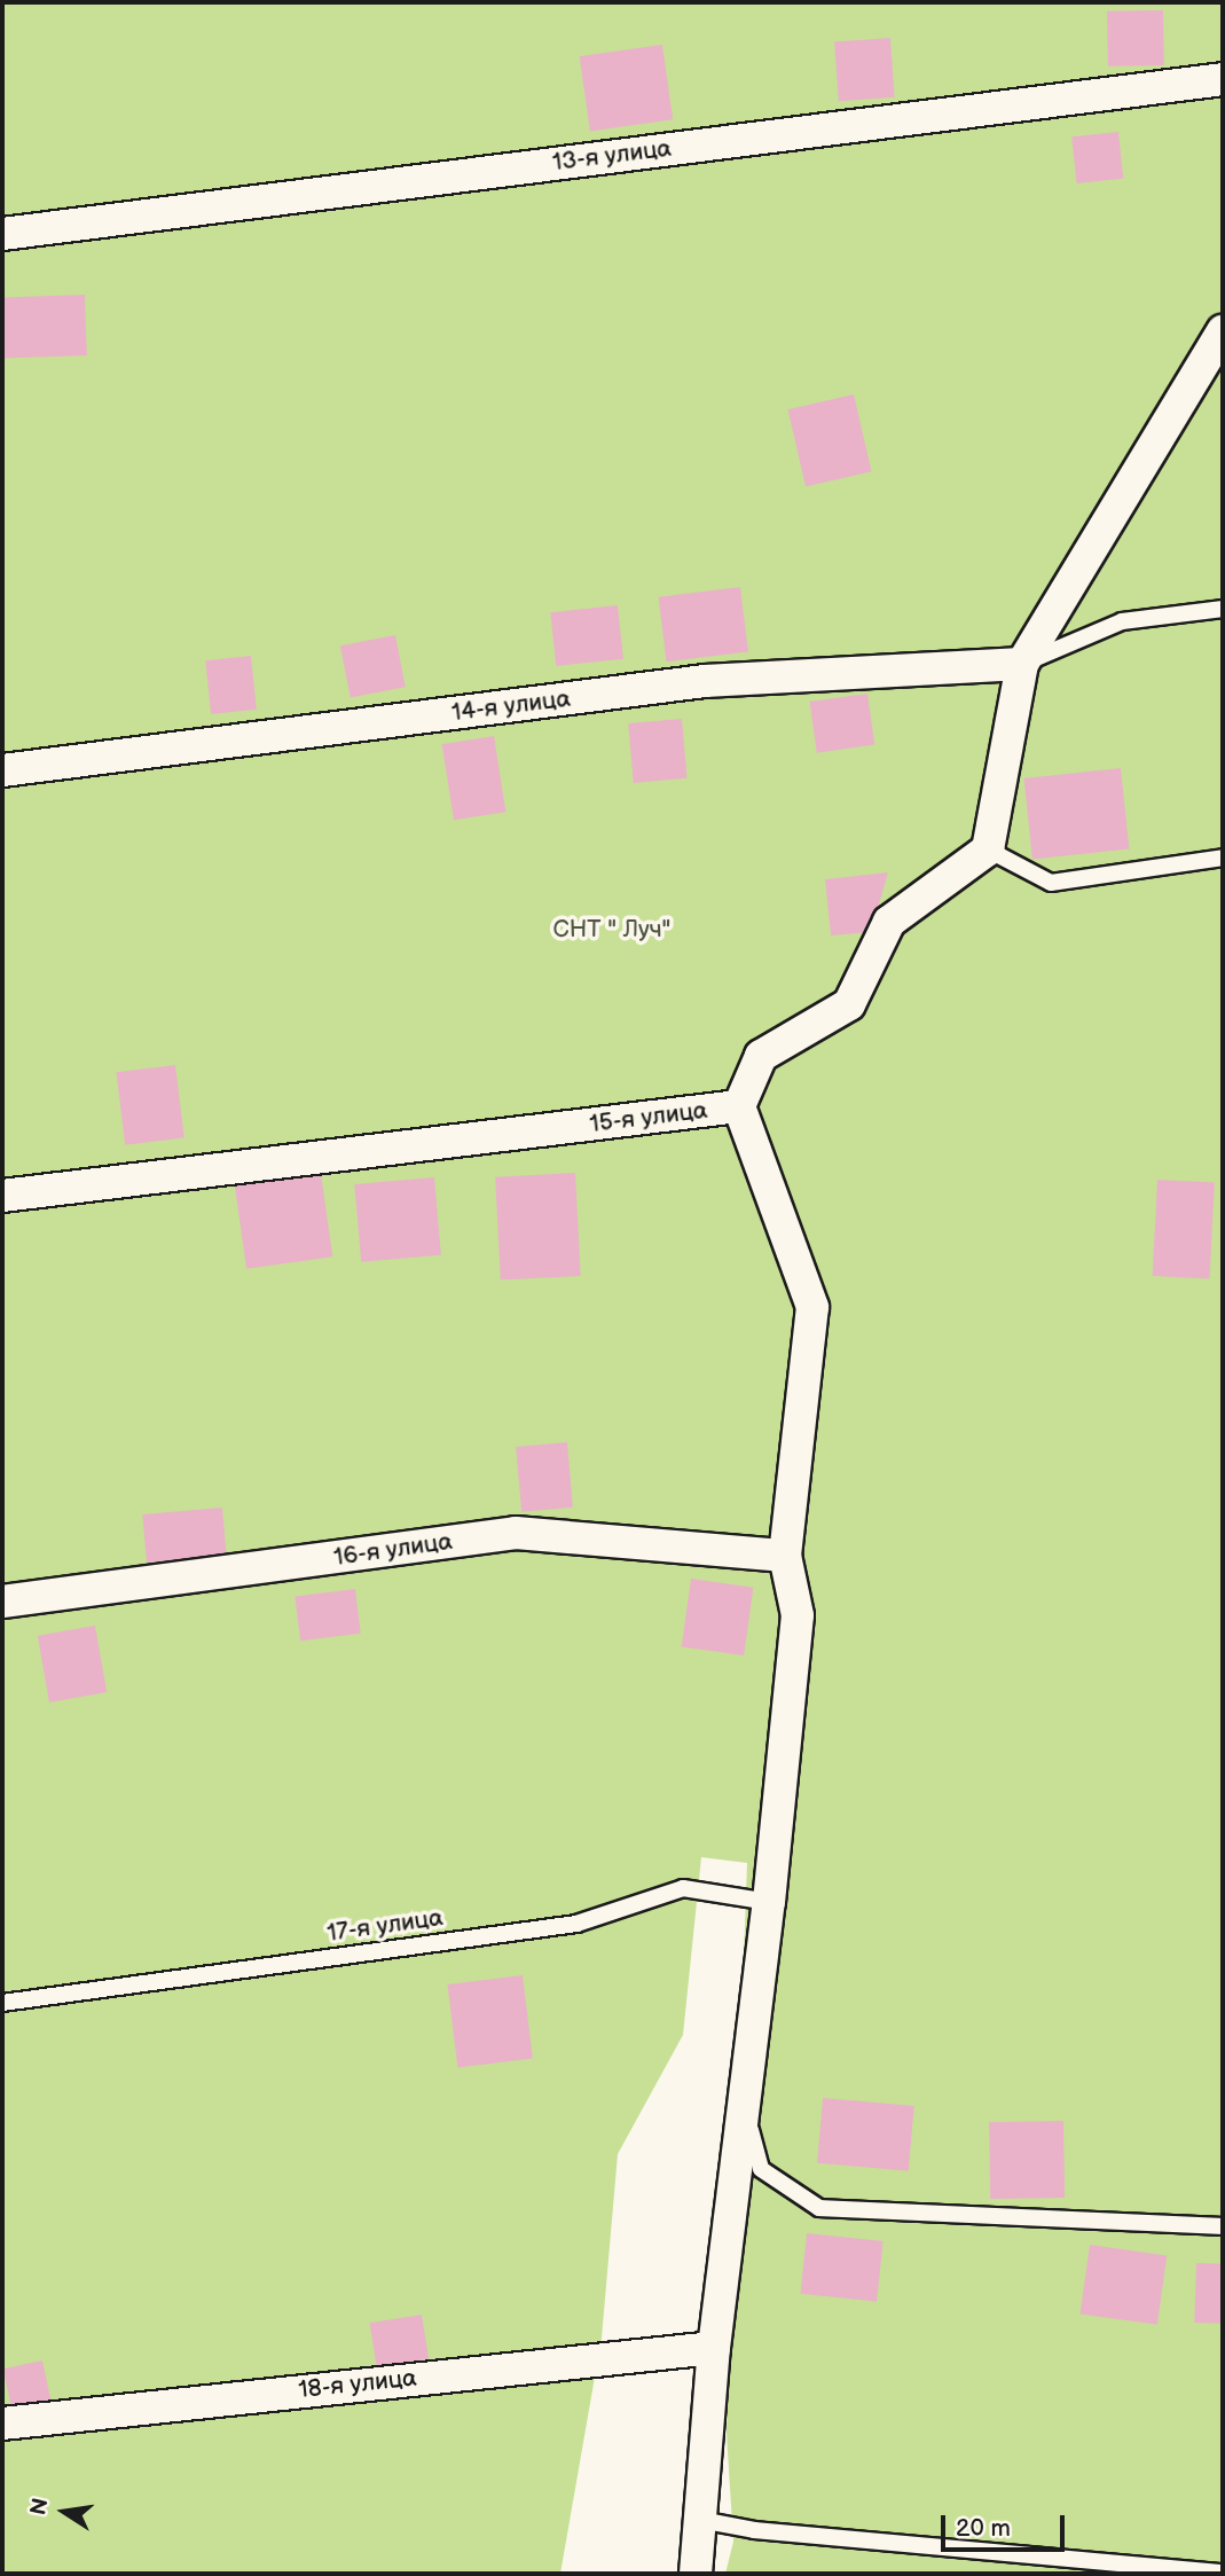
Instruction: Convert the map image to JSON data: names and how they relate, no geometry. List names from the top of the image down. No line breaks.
{"streets":{"street":["13-я улица","14-я улица","15-я улица","16-я улица","18-я улица"],"lane":["17-я улица"]},"parks":["СНТ \" Луч\""],"scale_bar":"20 m","north":"left"}
